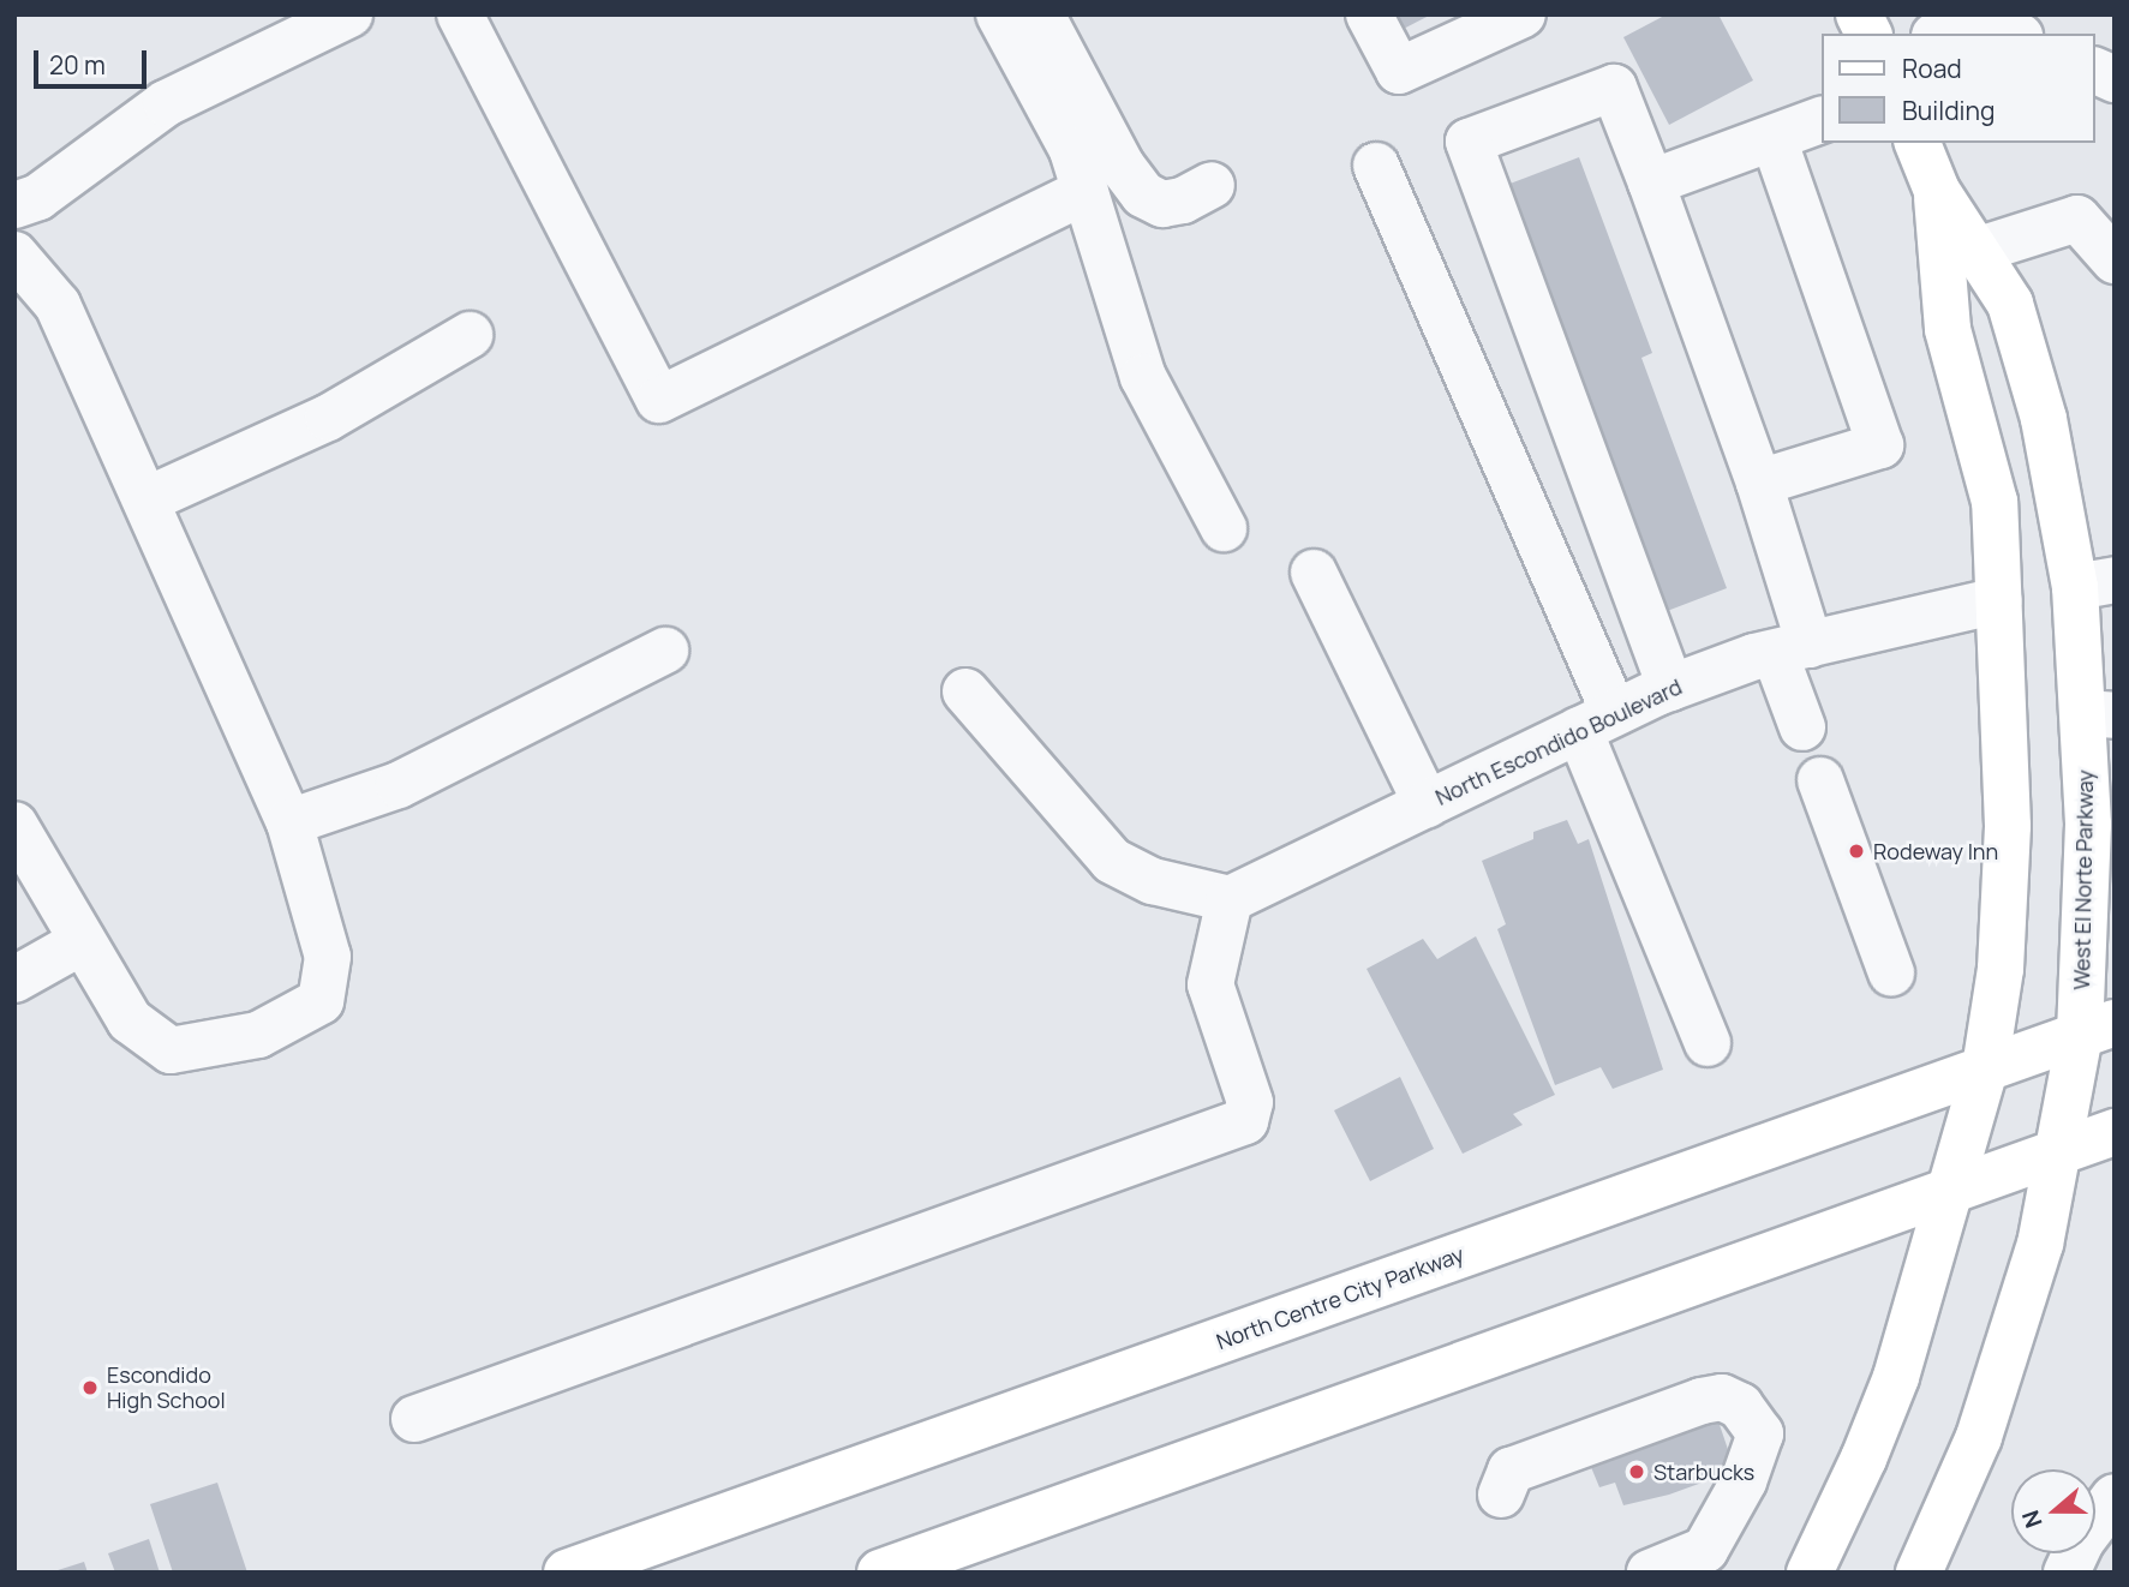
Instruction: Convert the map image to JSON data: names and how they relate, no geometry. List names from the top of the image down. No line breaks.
{"streets":{"main road":["West El Norte Parkway","North Centre City Parkway"],"street":["North Escondido Boulevard"]},"crossings":[["North Escondido Boulevard","West El Norte Parkway"],["West El Norte Parkway","North Centre City Parkway"]],"places":["Rodeway Inn","Escondido High School","Starbucks"],"legend":["Road","Building"],"scale_bar":"20 m","north":"left"}
